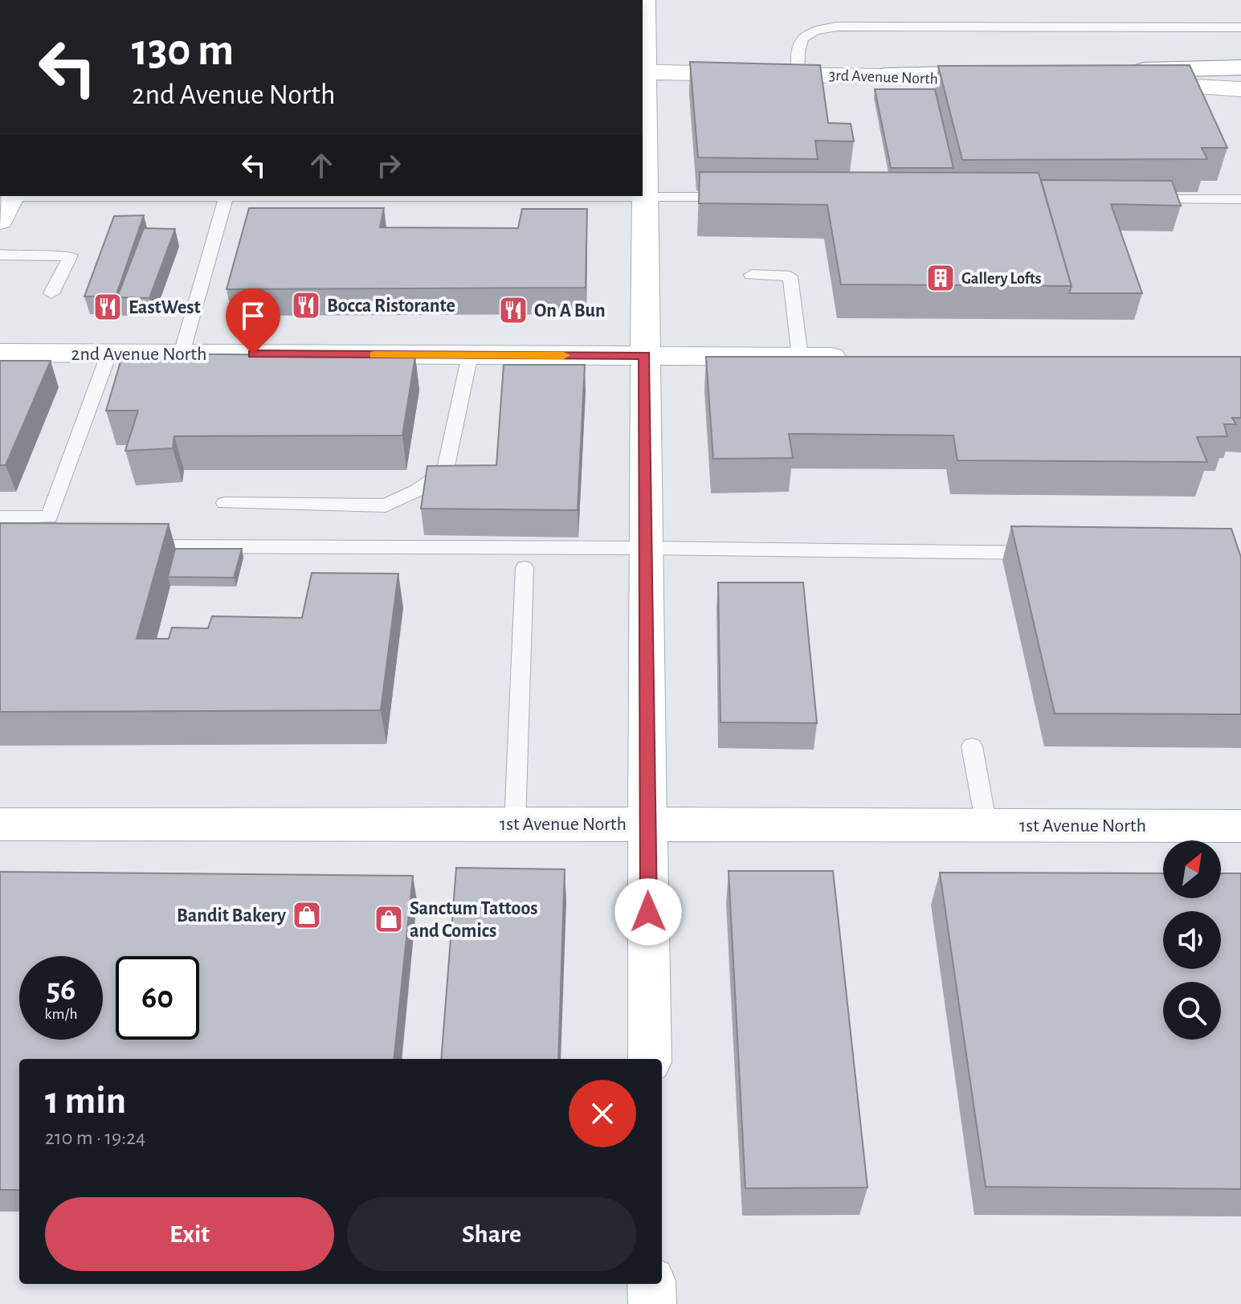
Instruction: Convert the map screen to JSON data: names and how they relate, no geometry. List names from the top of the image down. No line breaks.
{"streets":{"main road":["3rd Avenue North","2nd Avenue North","1st Avenue North"]},"places":{"building":["Gallery Lofts"],"restaurant":["Bocca Ristorante","EastWest","On A Bun"],"shop":["Bandit Bakery","Sanctum Tattoos and Comics"]},"north":"top right","page":{"turn":["130 m","2nd Avenue North"],"speed":"56 km/h","limit":"60","heading":["1 min","210 m · 19:24"],"buttons":["Exit","Share"]}}
